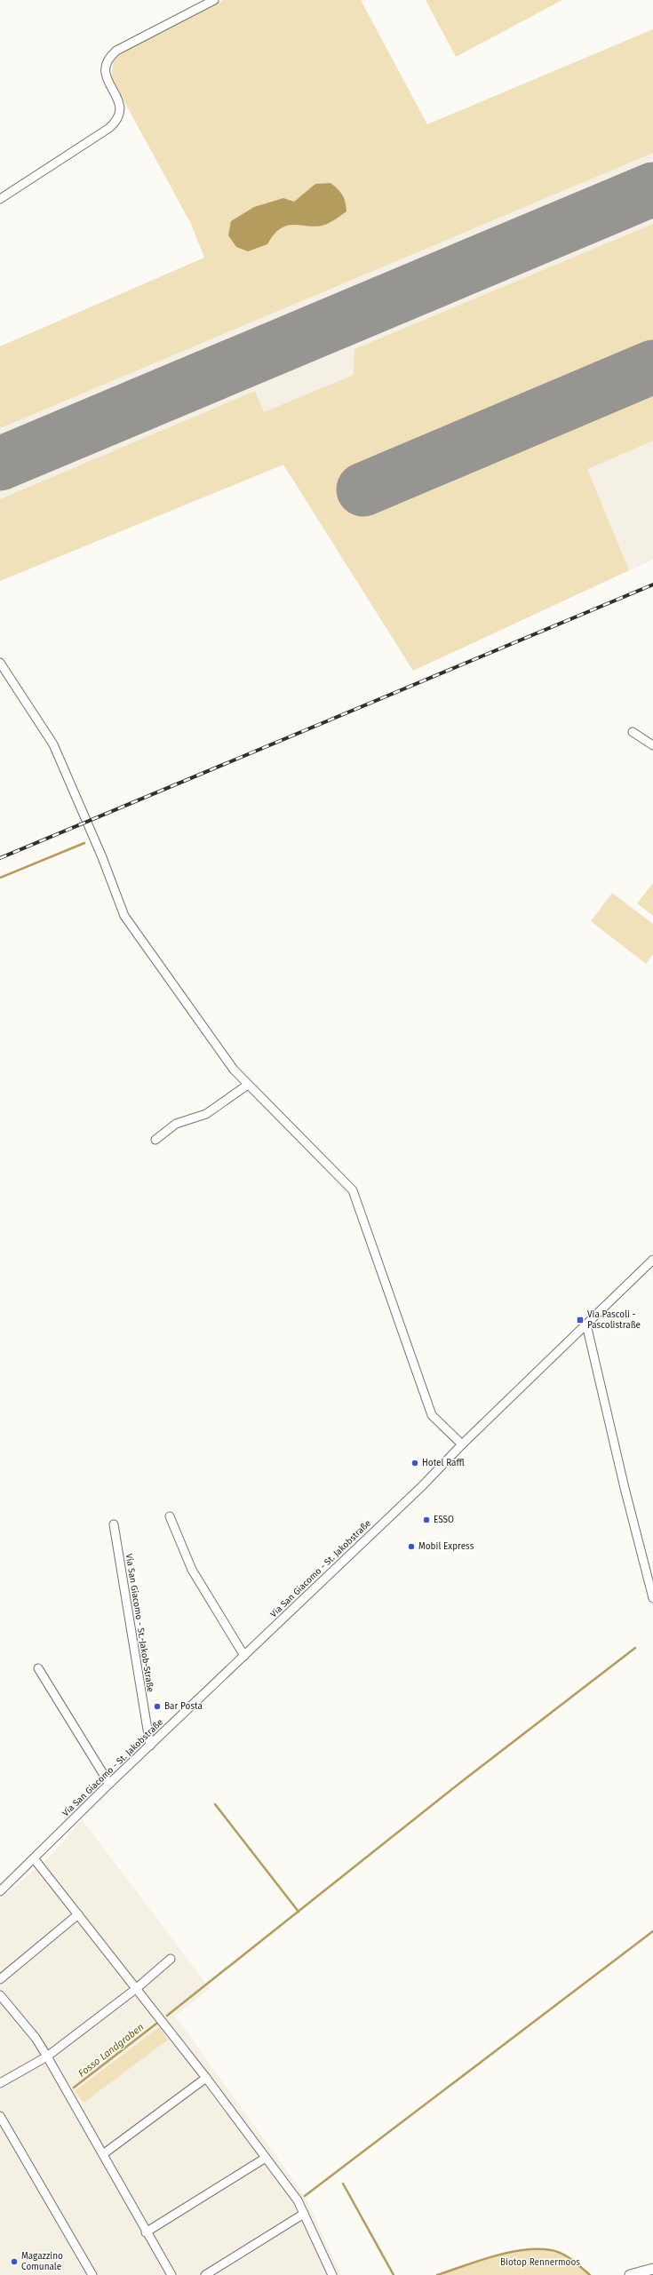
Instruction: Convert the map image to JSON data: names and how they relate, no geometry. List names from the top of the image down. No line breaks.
{"streets":{"street":["Via San Giacomo - St. Jakobstraße","Via San Giacomo - St.-Jakob-Straße"]},"crossings":[["Via San Giacomo - St. Jakobstraße","Via San Giacomo - St.-Jakob-Straße"]],"water":["Fosso Landgraben"],"parks":["Biotop Rennermoos"],"places":{"transit":["Via Pascoli - Pascolistraße"],"other":["Hotel Raffl","ESSO","Mobil Express","Bar Posta","Magazzino Comunale"]}}
